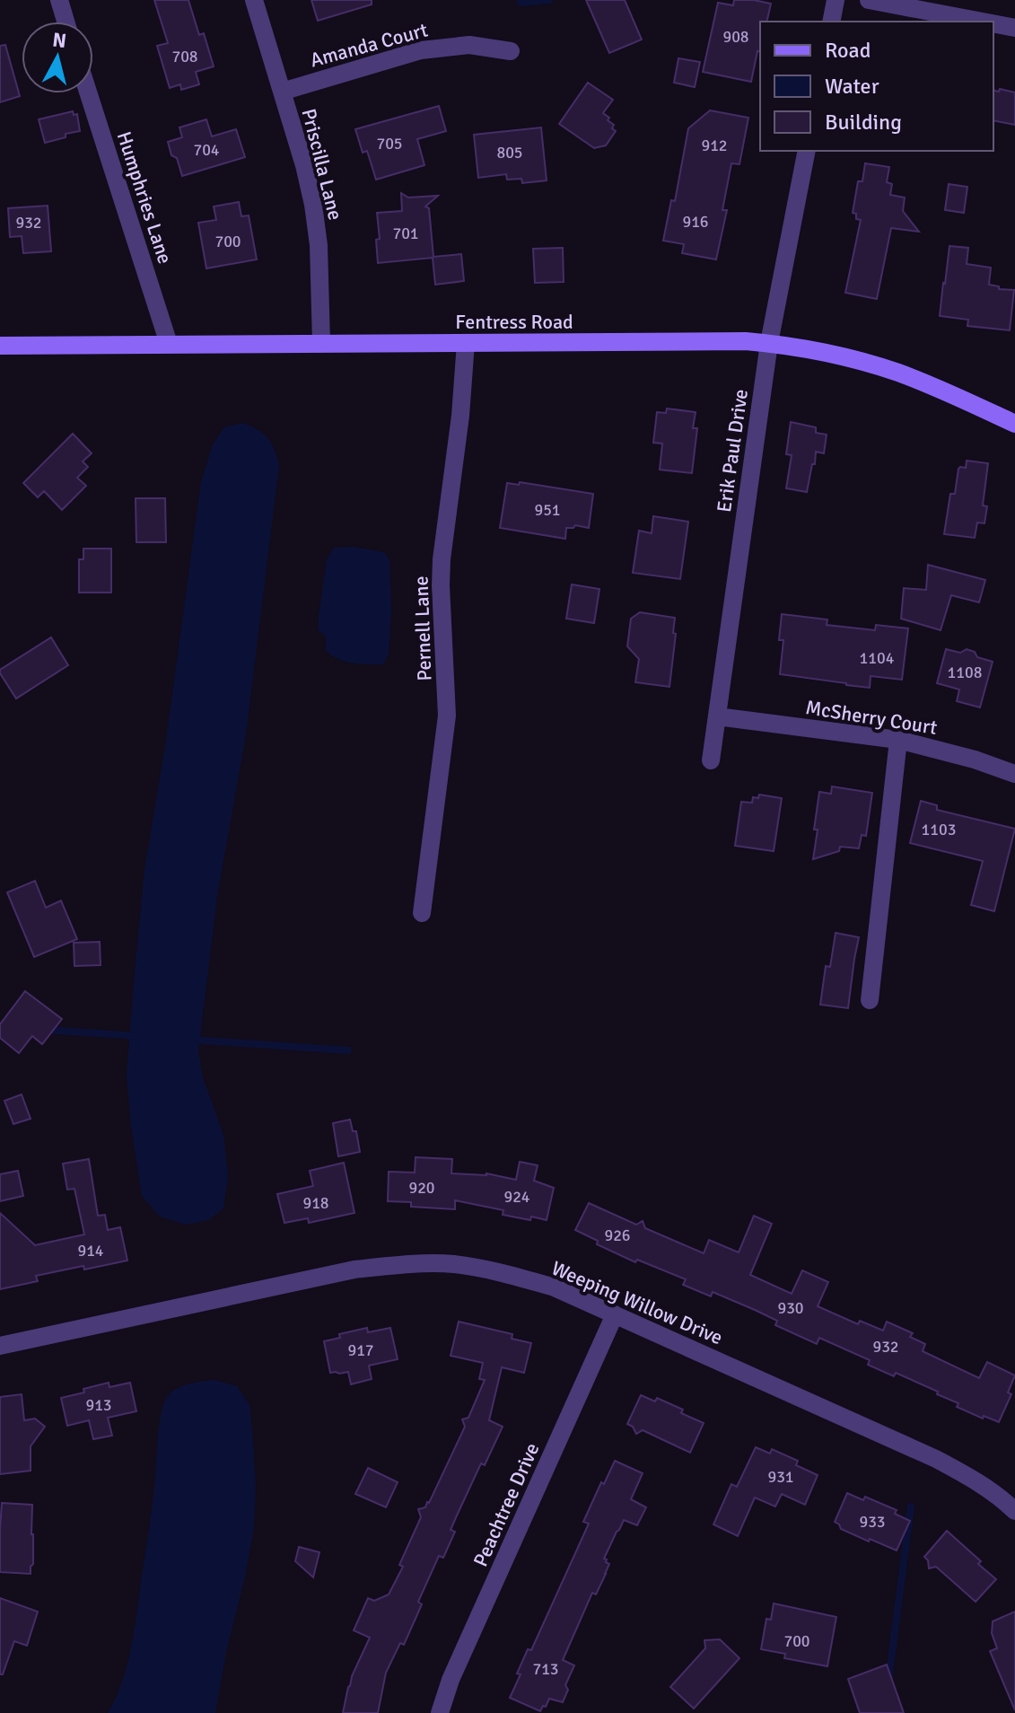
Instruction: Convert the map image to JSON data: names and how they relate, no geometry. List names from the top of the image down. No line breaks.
{"streets":{"street":["Amanda Court","Priscilla Lane","Humphries Lane","Fentress Road","Erik Paul Drive","Pernell Lane","McSherry Court","Weeping Willow Drive","Peachtree Drive"]},"crossings":[["Amanda Court","Priscilla Lane"],["Priscilla Lane","Fentress Road"],["Humphries Lane","Fentress Road"],["Fentress Road","Erik Paul Drive"],["Fentress Road","Pernell Lane"],["Erik Paul Drive","McSherry Court"],["Weeping Willow Drive","Peachtree Drive"]],"house_numbers":["908","708","705","912","704","805","916","932","701","700","951","1104","1108","1103","920","924","918","926","914","930","932","917","913","931","933","700","713"],"legend":["Road","Water","Building"],"north":"top"}
